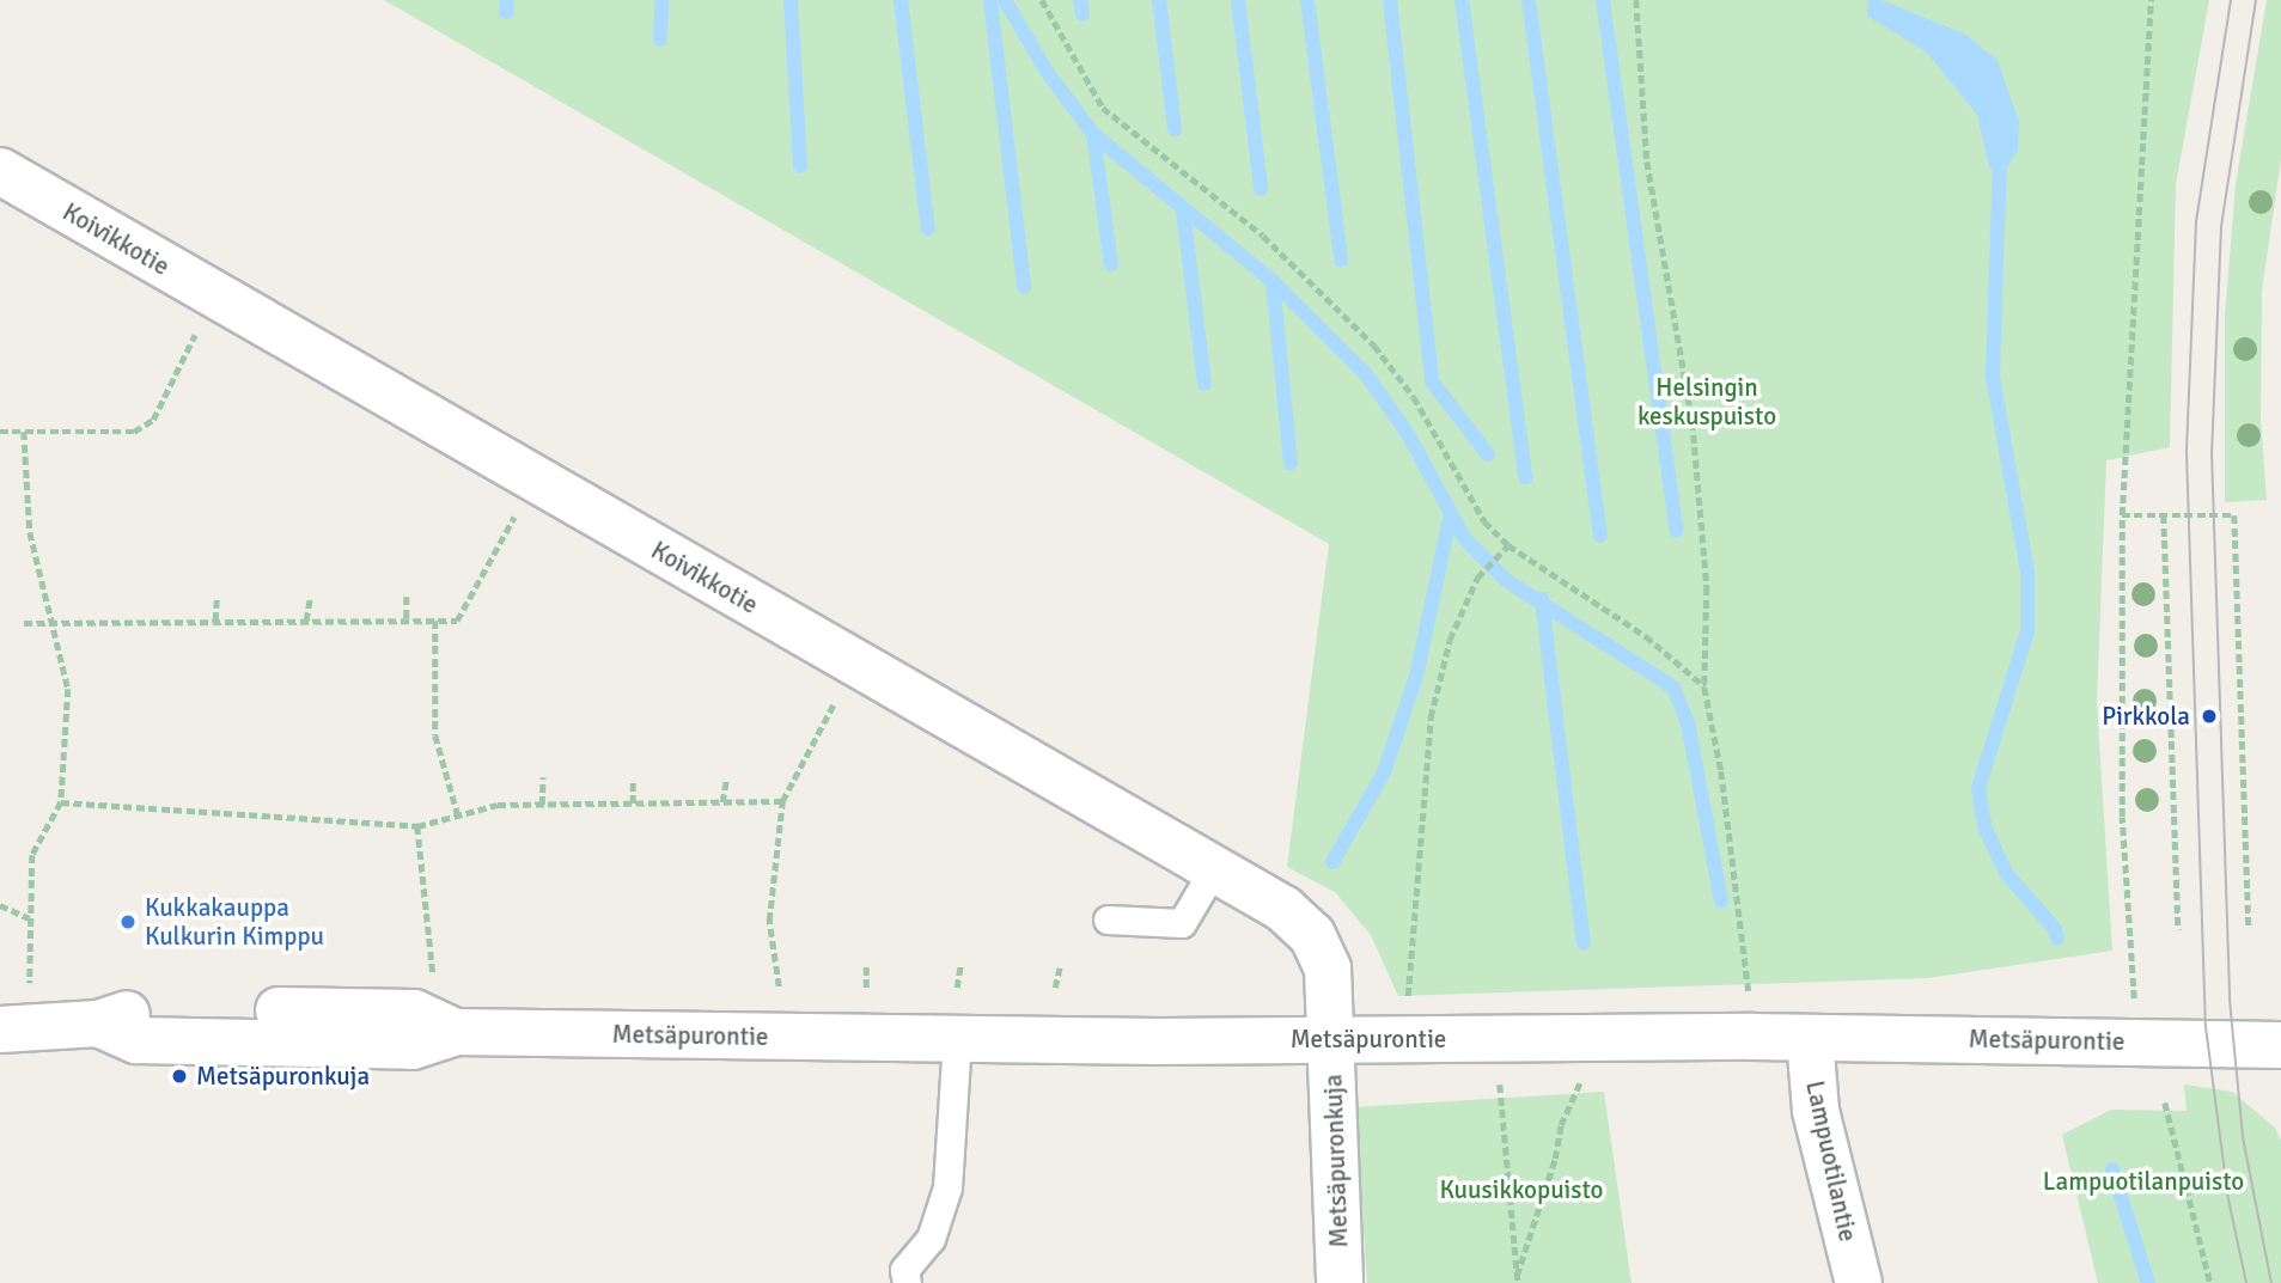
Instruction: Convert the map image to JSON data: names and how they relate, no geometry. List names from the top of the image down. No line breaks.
{"streets":{"street":["Koivikkotie","Metsäpurontie","Metsäpuronkuja","Lampuotilantie"]},"crossings":[["Koivikkotie","Metsäpurontie"],["Koivikkotie","Metsäpuronkuja"],["Metsäpurontie","Metsäpuronkuja"],["Metsäpurontie","Lampuotilantie"]],"parks":["Helsingin keskuspuisto","Lampuotilanpuisto","Kuusikkopuisto"],"places":["Pirkkola","Kukkakauppa Kulkurin Kimppu","Metsäpuronkuja"]}
